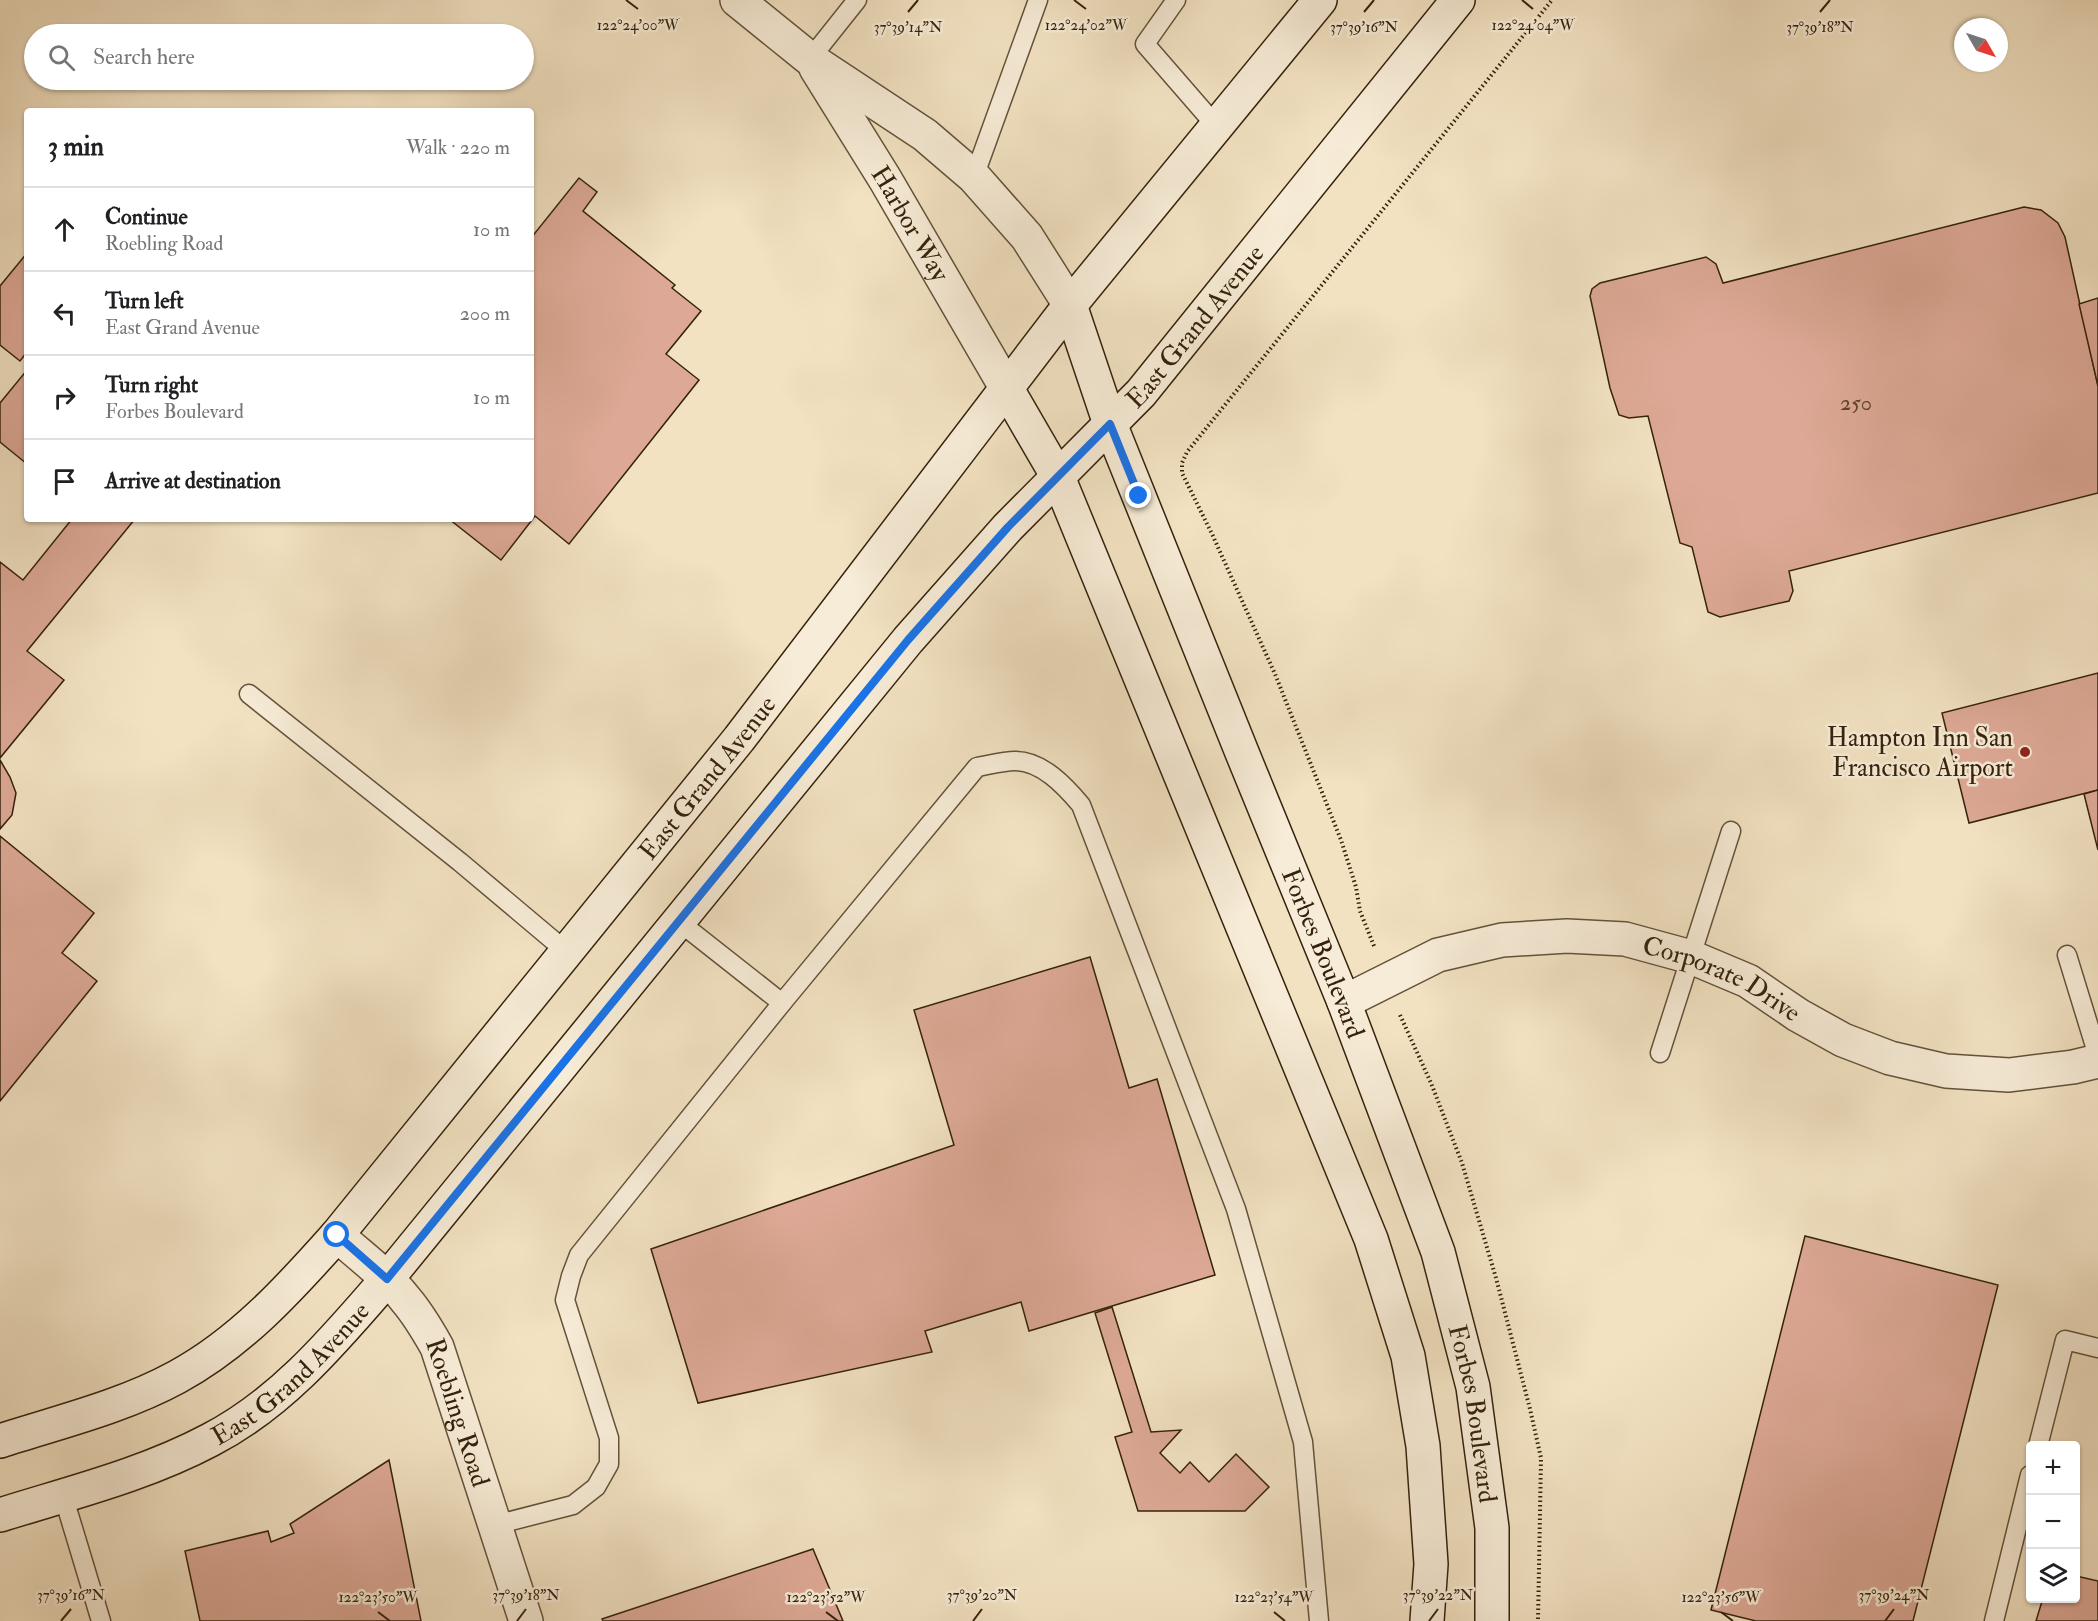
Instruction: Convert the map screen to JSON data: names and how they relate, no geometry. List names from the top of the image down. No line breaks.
{"streets":{"main road":["Harbor Way","East Grand Avenue","Forbes Boulevard","Corporate Drive","Roebling Road"]},"crossings":[["Harbor Way","East Grand Avenue"],["Harbor Way","Forbes Boulevard"],["East Grand Avenue","Forbes Boulevard"],["East Grand Avenue","Roebling Road"],["Forbes Boulevard","Corporate Drive"]],"places":["Hampton Inn San Francisco Airport"],"house_numbers":["250"],"north":"bottom right","page":{"search":"Search here","heading":["3 min","Walk · 220 m"],"list":[["Continue","Roebling Road","10 m"],["Turn left","East Grand Avenue","200 m"],["Turn right","Forbes Boulevard","10 m"],"Arrive at destination"],"map_buttons":["+","−"]},"coordinates":["122°24'00\"W","122°24'02\"W","122°24'04\"W","37°39'14\"N","37°39'16\"N","37°39'18\"N","37°39'20\"N","37°39'22\"N","37°39'24\"N","122°23'50\"W","122°23'52\"W","122°23'54\"W","122°23'56\"W"]}
